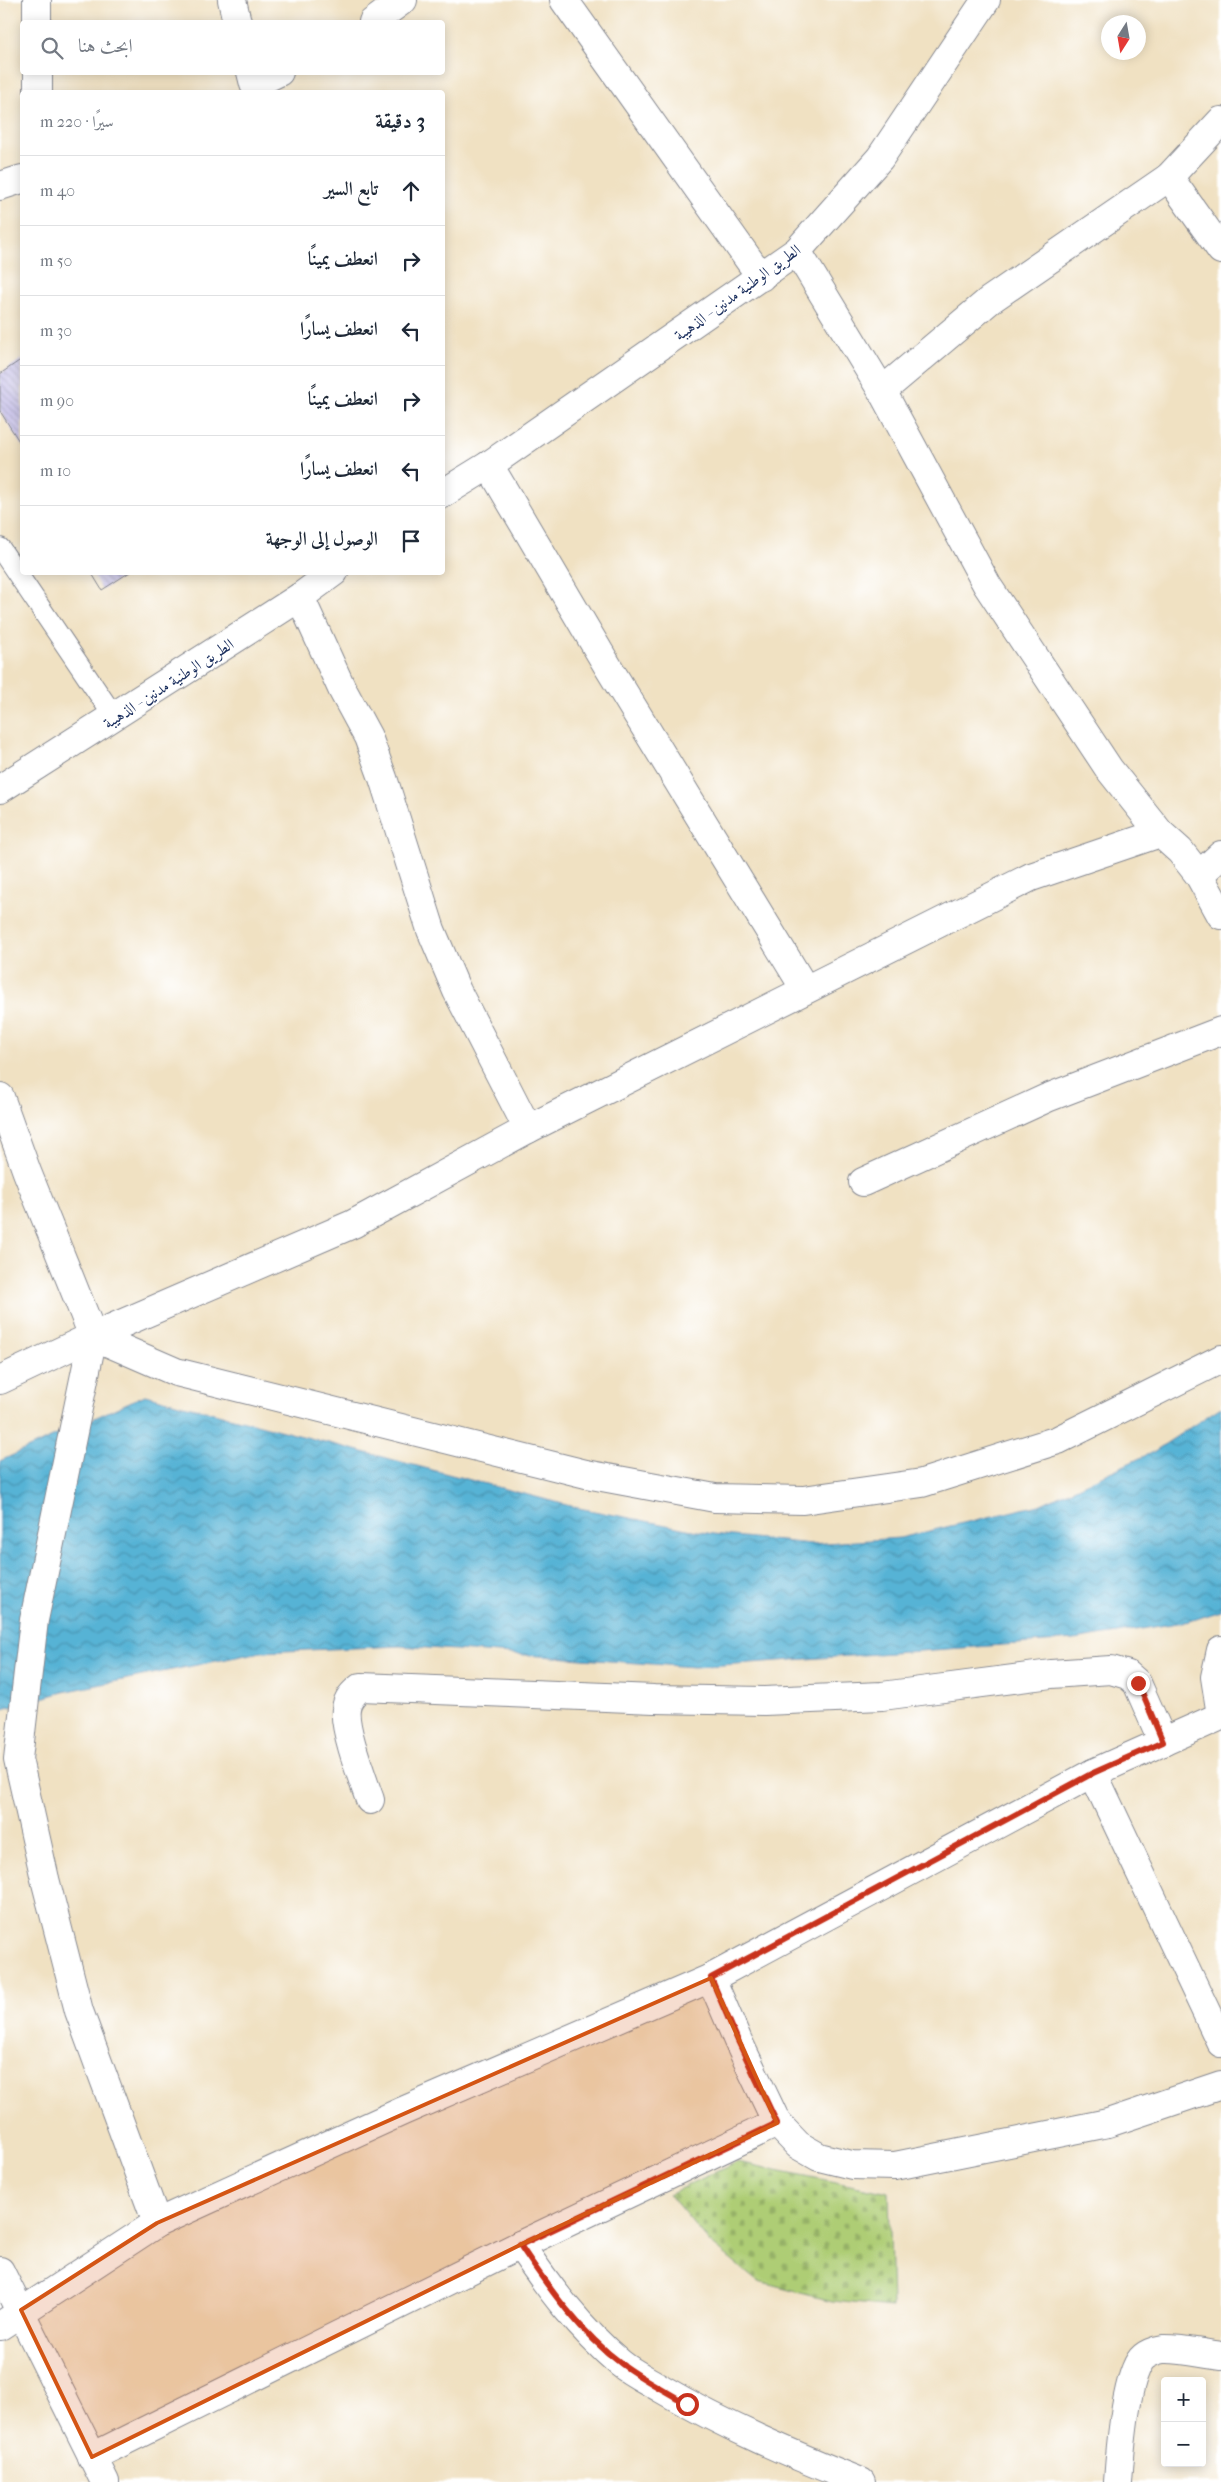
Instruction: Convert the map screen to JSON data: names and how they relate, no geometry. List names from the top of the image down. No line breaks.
{"streets":{"street":["الطريق الوطنية مدنين - الذهيبة"]},"north":"bottom","page":{"search":"ابحث هنا","heading":["3 دقيقة","سيرًا · 220 m"],"list":[["تابع السير","40 m"],["انعطف يمينًا","50 m"],["انعطف يسارًا","30 m"],["انعطف يمينًا","90 m"],["انعطف يسارًا","10 m"],"الوصول إلى الوجهة"],"map_buttons":["+","−"]}}
